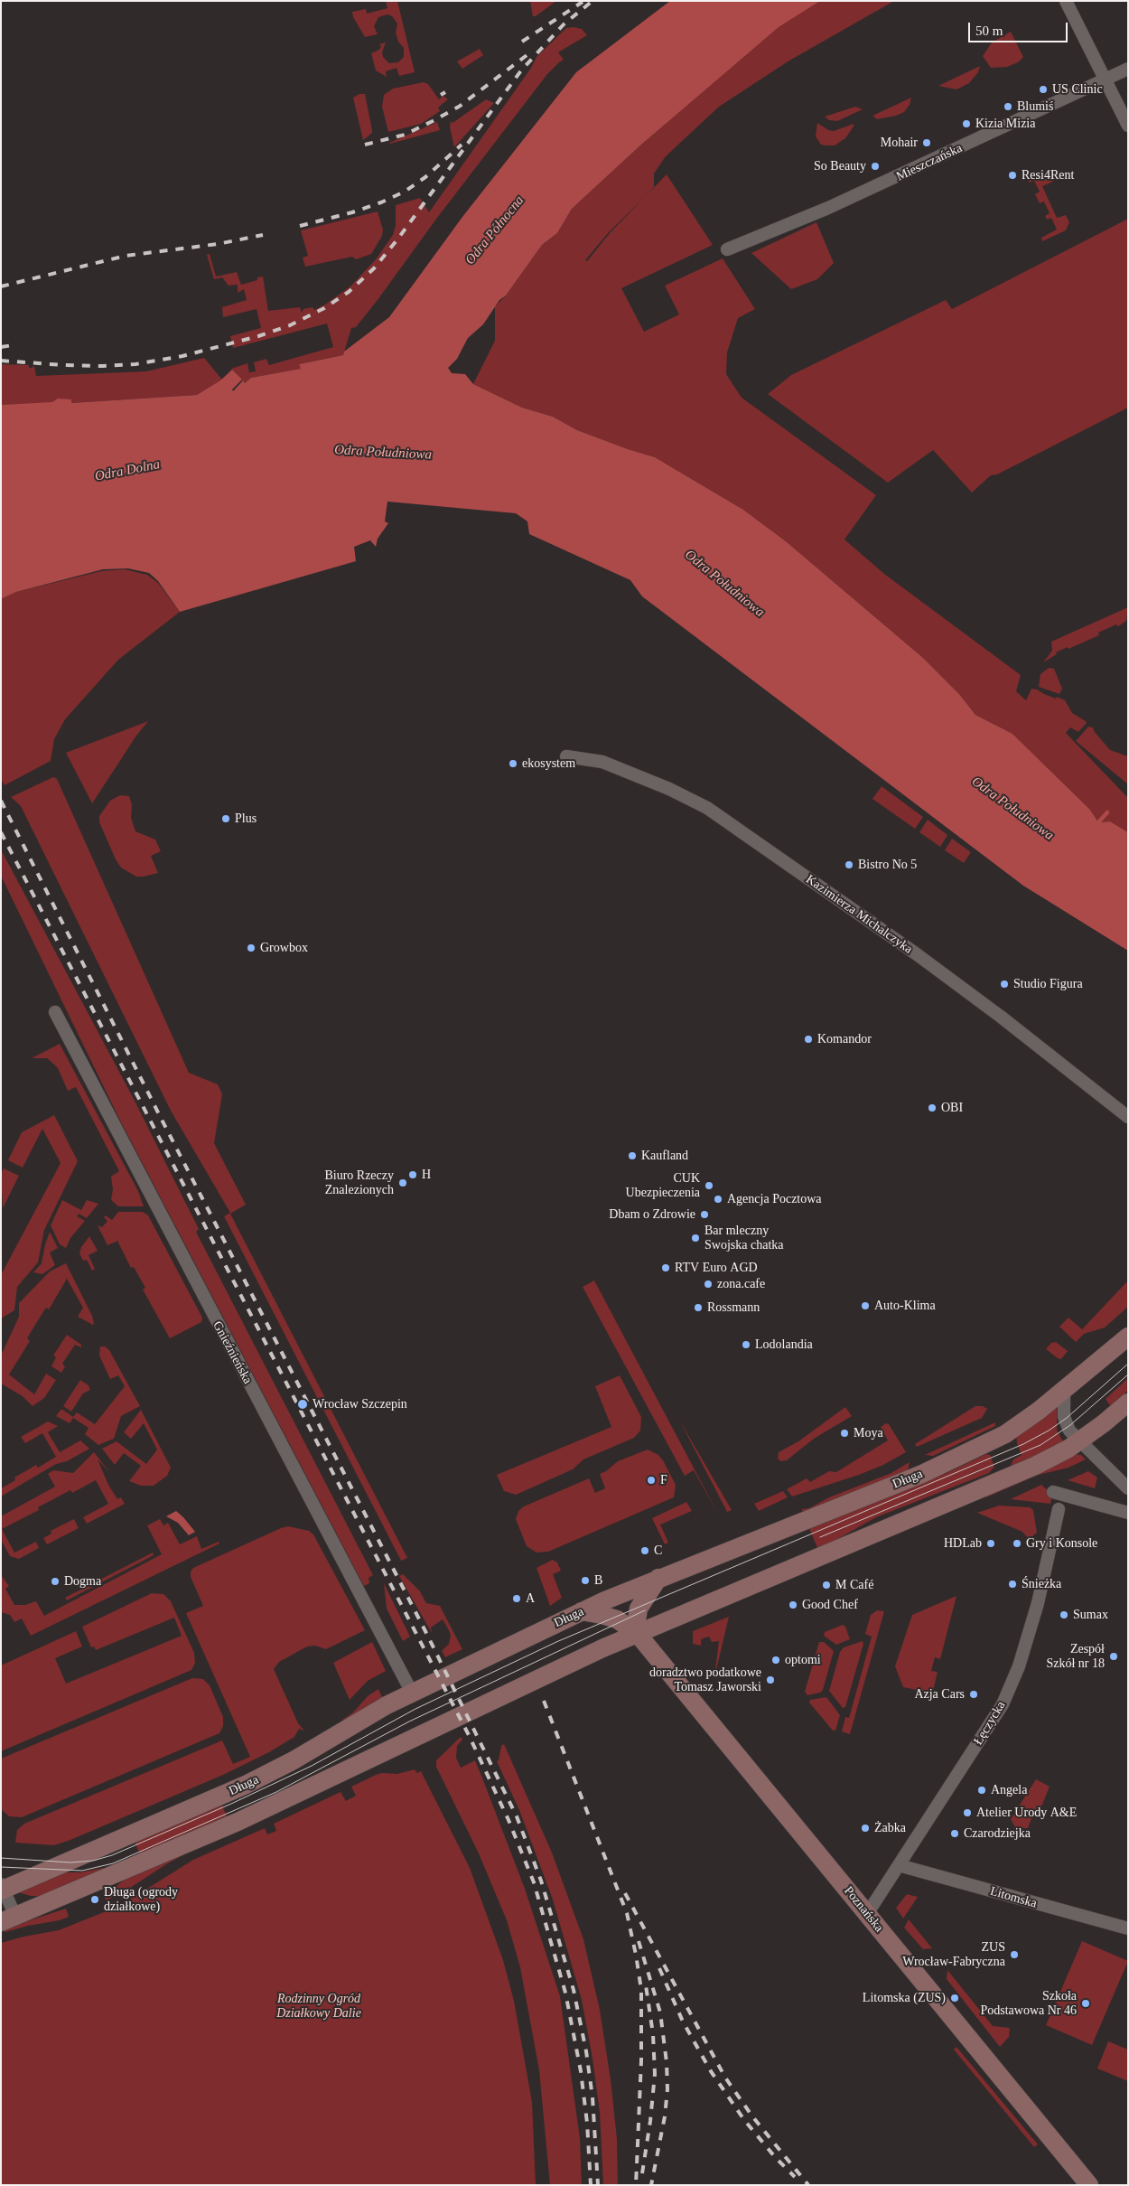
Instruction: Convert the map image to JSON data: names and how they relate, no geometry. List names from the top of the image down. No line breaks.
{"streets":{"street":["Mieszczańska","Kazimierza Michalczyka","Gnieźnieńska","Długa","Łęczycka","Litomska","Poznańska"]},"crossings":[["Gnieźnieńska","Długa"],["Długa","Poznańska"],["Łęczycka","Litomska"],["Łęczycka","Poznańska"]],"water":["Odra Północna","Odra Południowa","Odra Dolna"],"parks":["Rodzinny Ogród Działkowy Dalie"],"places":["US Clinic","Blumiś","Kizia Mizia","Mohair","So Beauty","Resi4Rent","ekosystem","Plus","Bistro No 5","Growbox","Studio Figura","Komandor","OBI","Kaufland","H","Biuro Rzeczy Znalezionych","CUK Ubezpieczenia","Agencja Pocztowa","Dbam o Zdrowie","Bar mleczny Swojska chatka","RTV Euro AGD","zona.cafe","Auto-Klima","Rossmann","Lodolandia","Wrocław Szczepin","Moya","F","HDLab","Gry i Konsole","C","B","Dogma","Śnieżka","M Café","A","Good Chef","Sumax","Zespół Szkół nr 18","optomi","doradztwo podatkowe Tomasz Jaworski","Azja Cars","Angela","Atelier Urody A&E","Żabka","Czarodziejka","Długa (ogrody działkowe)","ZUS Wrocław-Fabryczna","Litomska (ZUS)","Szkoła Podstawowa Nr 46"],"scale_bar":"50 m"}
